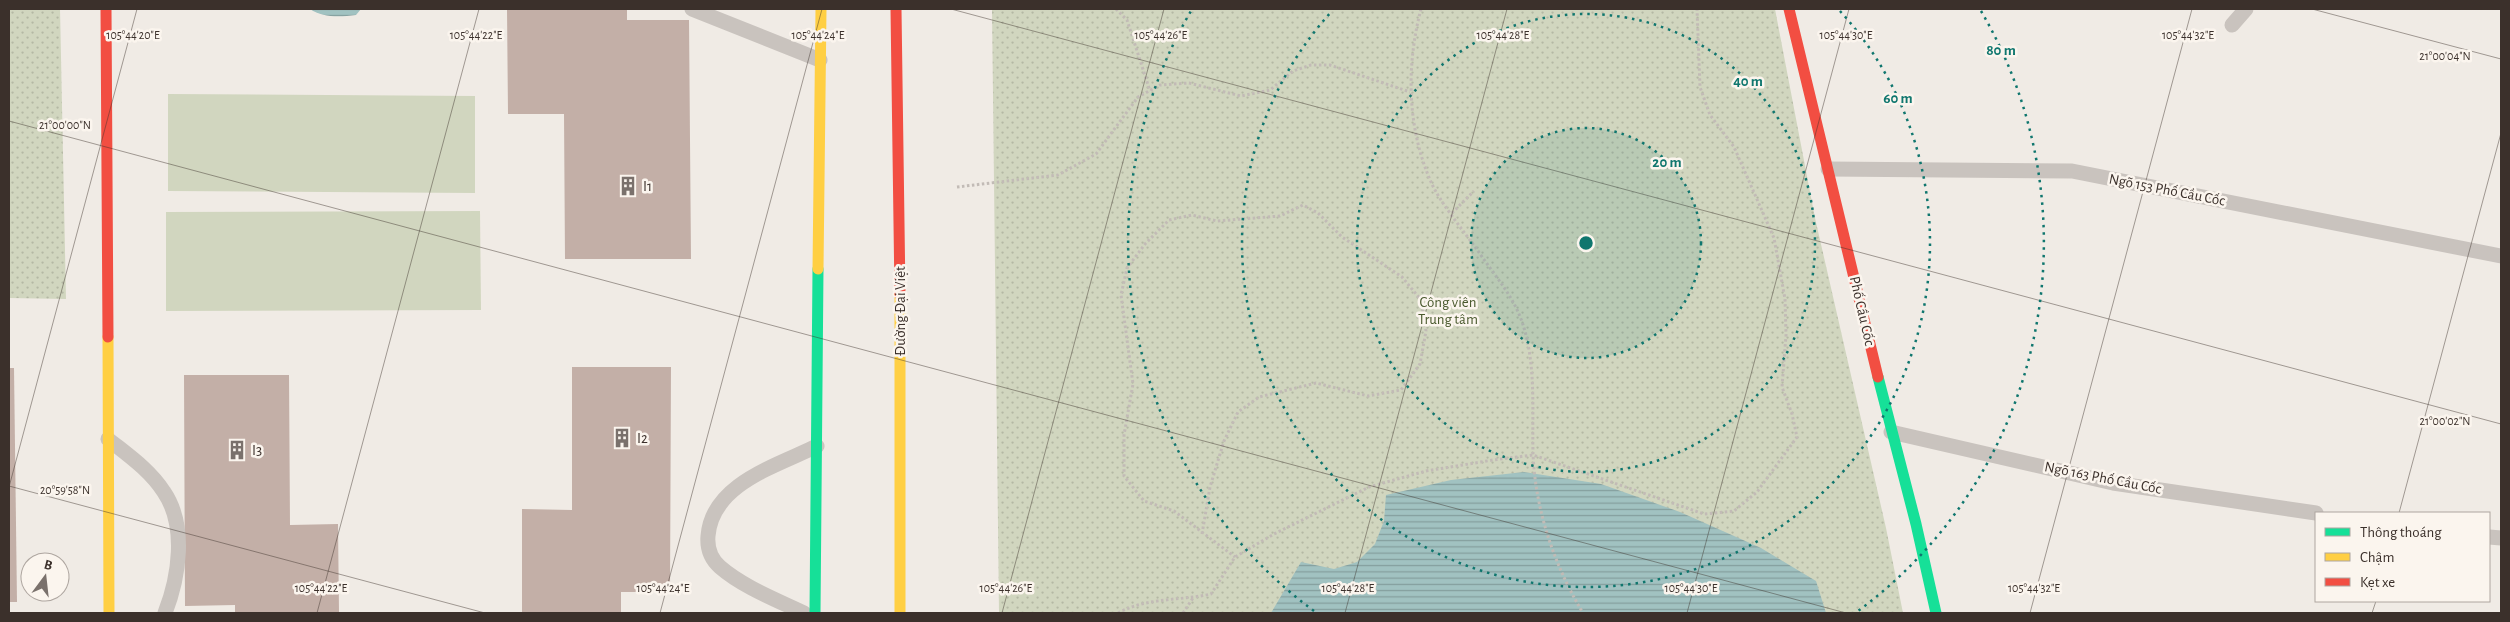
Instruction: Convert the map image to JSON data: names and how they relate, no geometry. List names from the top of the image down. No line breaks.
{"streets":{"street":["Đường Đại Việt","Phố Cầu Cốc"],"lane":["Ngõ 153 Phố Cầu Cốc","Ngõ 163 Phố Cầu Cốc"]},"crossings":[["Ngõ 153 Phố Cầu Cốc","Phố Cầu Cốc"],["Phố Cầu Cốc","Ngõ 163 Phố Cầu Cốc"]],"parks":["Công viên Trung tâm"],"places":{"building":["I1","I2","I3"]},"legend":["Thông thoáng","Chậm","Kẹt xe"],"north":"top","coordinates":["105°44'22\"E","105°44'24\"E","105°44'26\"E","105°44'28\"E","105°44'30\"E","105°44'32\"E","105°44'20\"E","21°00'04\"N","21°00'00\"N","21°00'02\"N","20°59'58\"N"],"rings":["80 m","40 m","60 m","20 m"]}
